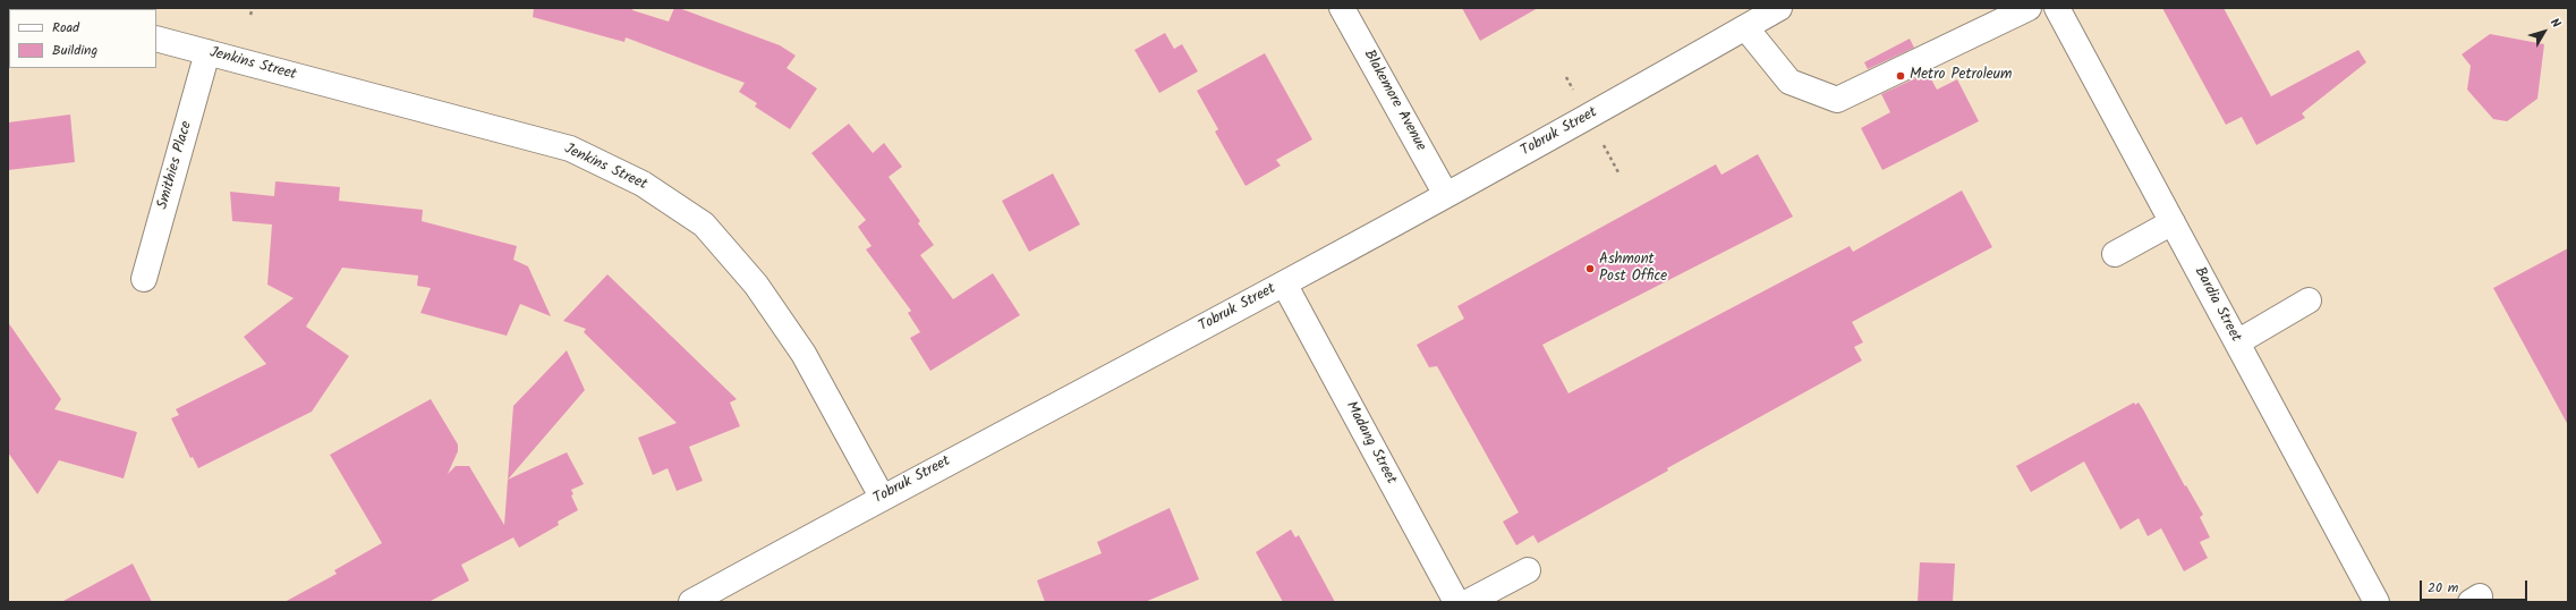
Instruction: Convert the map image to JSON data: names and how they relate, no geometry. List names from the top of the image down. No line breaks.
{"streets":{"street":["Jenkins Street","Blakemore Avenue","Tobruk Street","Smithies Place","Bardia Street","Madang Street"]},"crossings":[["Jenkins Street","Tobruk Street"],["Jenkins Street","Smithies Place"],["Blakemore Avenue","Tobruk Street"],["Tobruk Street","Madang Street"]],"places":["Metro Petroleum","Ashmont Post Office"],"legend":["Road","Building"],"scale_bar":"20 m","north":"top right"}
